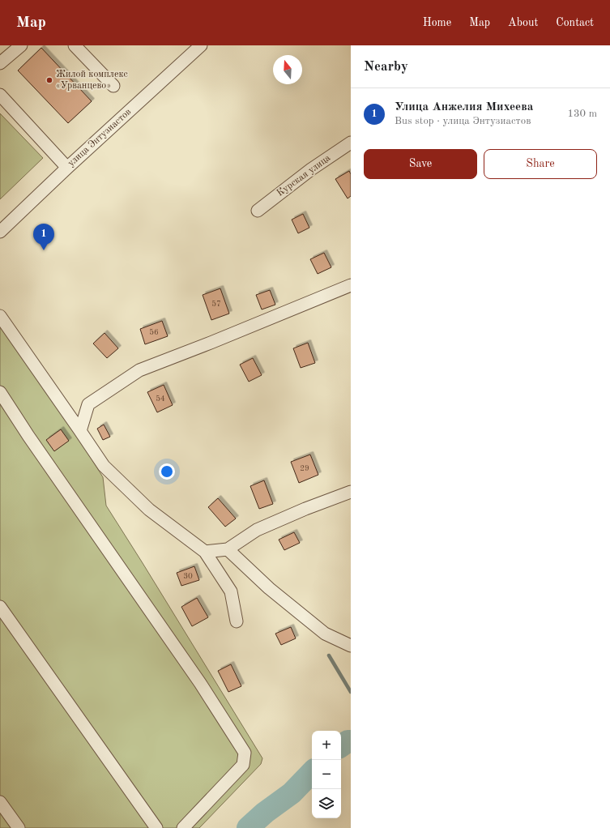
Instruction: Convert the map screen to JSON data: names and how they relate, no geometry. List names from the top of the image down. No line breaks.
{"streets":{"street":["улица Энтузиастов","Курская улица"]},"places":["Жилой комплекс «Урванцево»"],"house_numbers":["57","56","54","29","30"],"north":"top","page":{"header":"Map","nav":["Home","Map","About","Contact"],"heading":"Nearby","list":[{"mark":"1","name":"Улица Анжелия Михеева","note":"Bus stop · улица Энтузиастов","value":"130 m"}],"buttons":["Save","Share"],"pins":"1","map_buttons":["+","−"]}}
